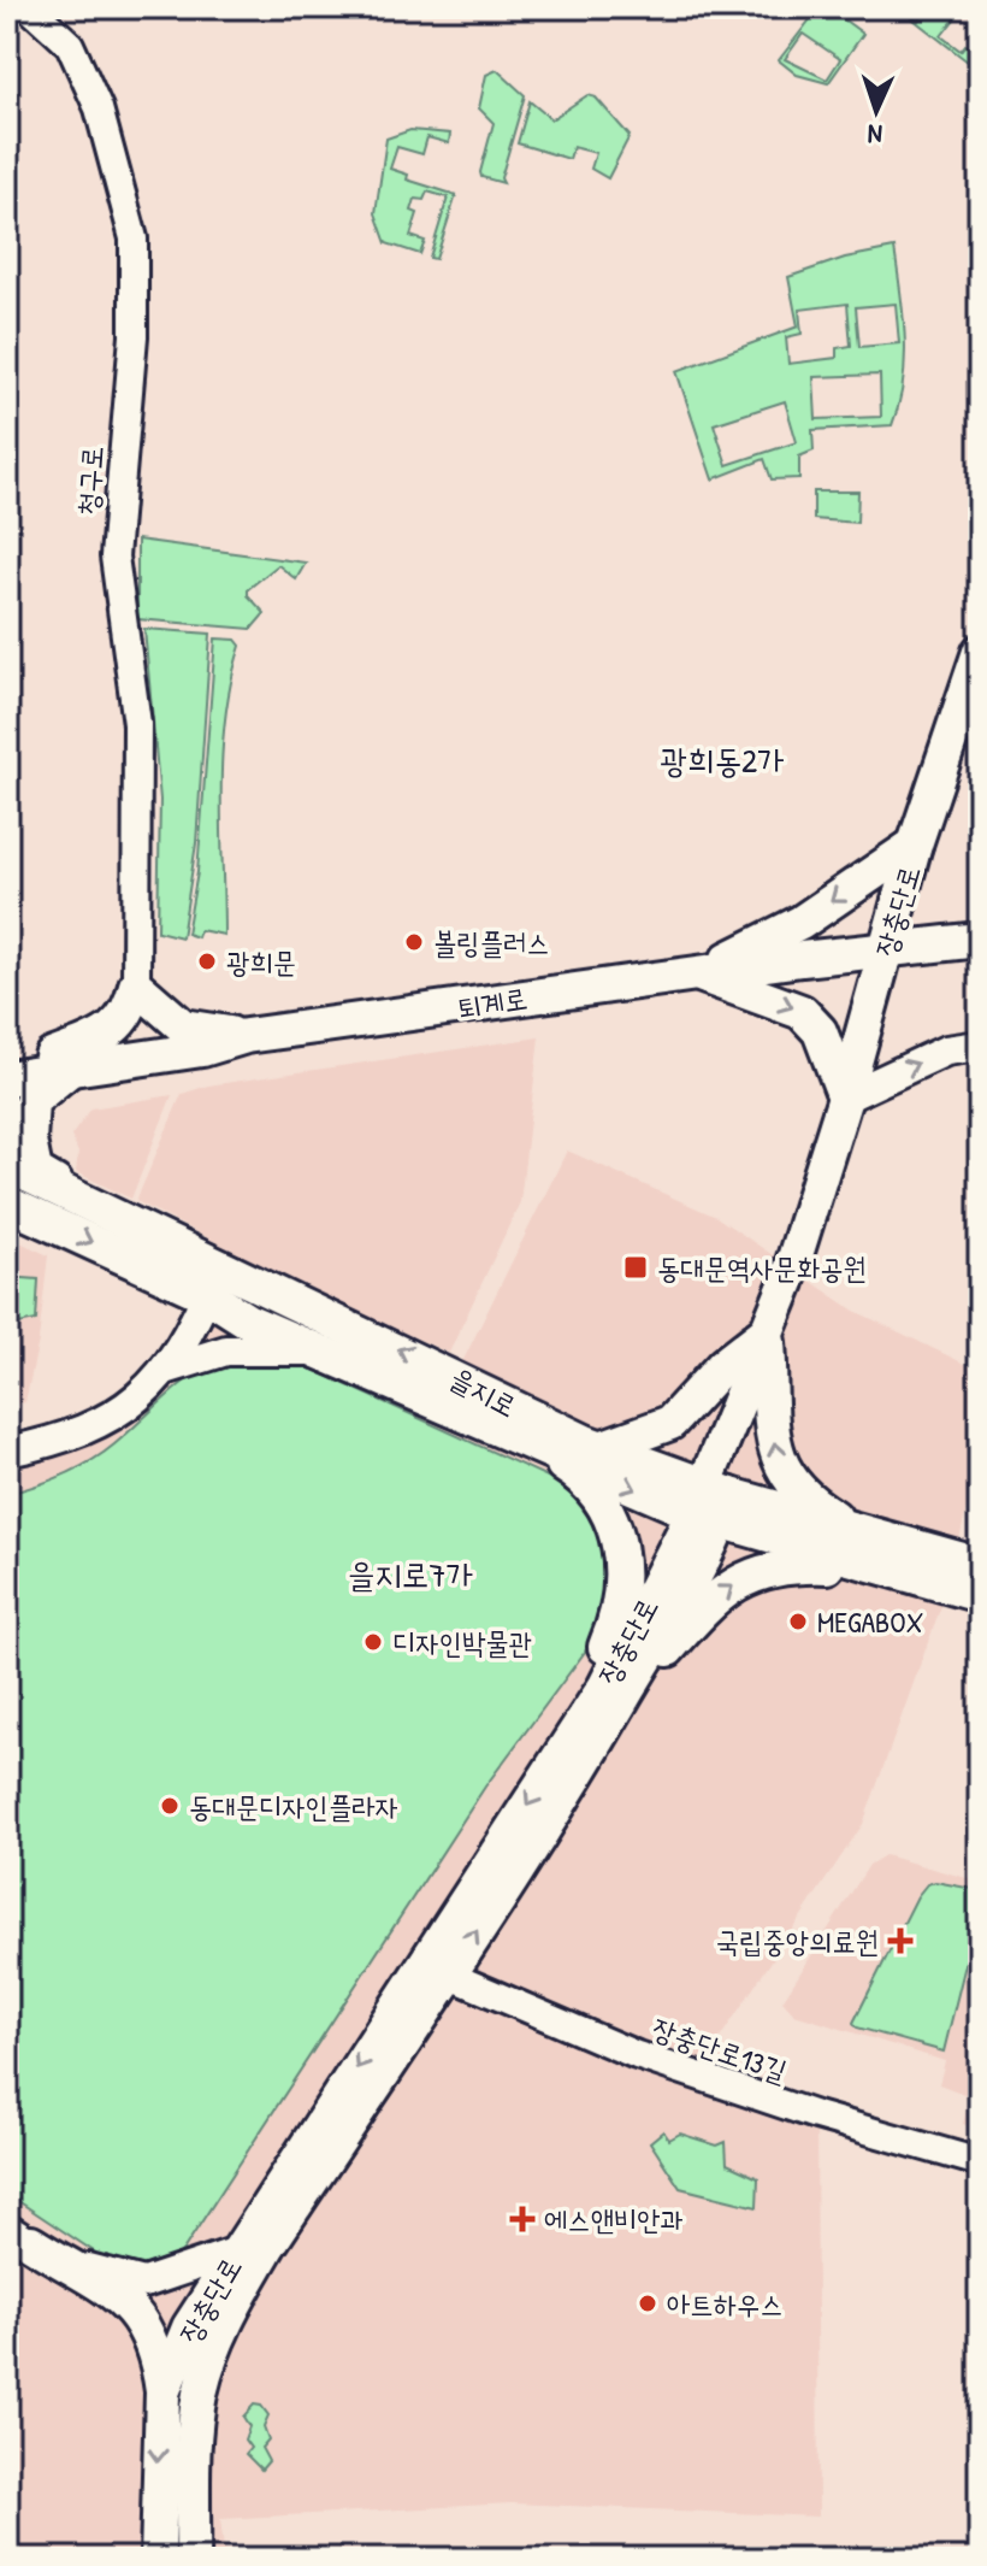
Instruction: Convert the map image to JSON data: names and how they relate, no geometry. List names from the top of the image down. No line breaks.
{"streets":{"main road":["장충단로","퇴계로","을지로"],"street":["청구로","장충단로13길"]},"crossings":[["장충단로","퇴계로"],["장충단로","을지로"],["장충단로","장충단로13길"]],"districts":["광희동2가","을지로7가"],"places":{"other":["볼링플러스","광희문","MEGABOX","디자인박물관","동대문디자인플라자","아트하우스"],"transit":["동대문역사문화공원"],"health":["국립중앙의료원","에스앤비안과"]},"north":"bottom"}
